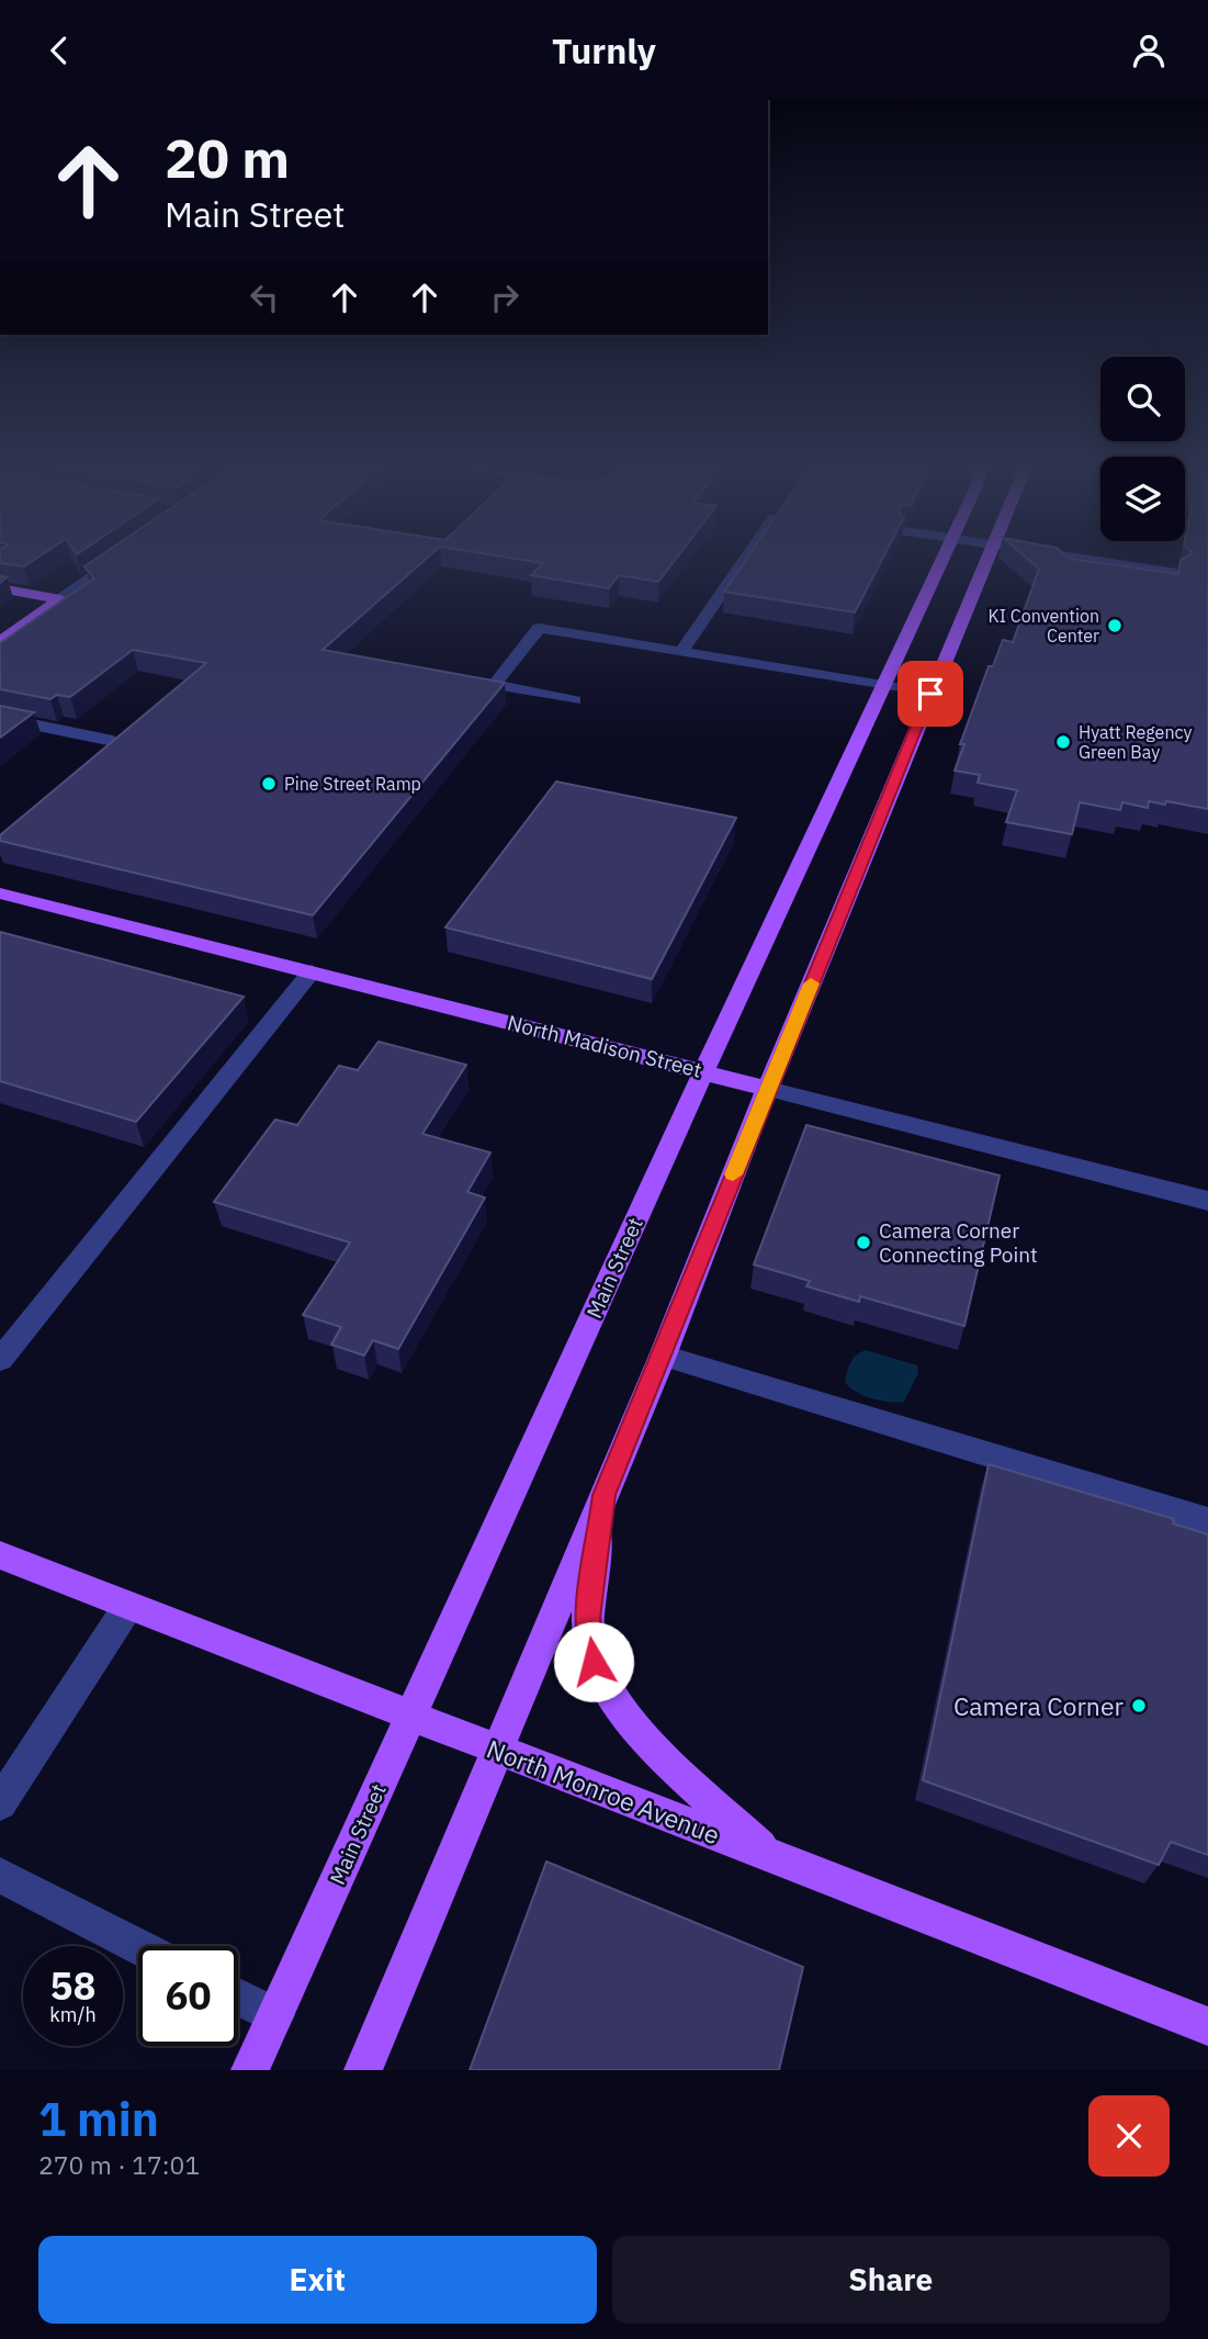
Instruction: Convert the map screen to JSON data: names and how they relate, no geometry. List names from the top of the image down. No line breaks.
{"streets":{"main road":["North Madison Street","Main Street","North Monroe Avenue"]},"crossings":[["North Madison Street","Main Street"],["Main Street","North Monroe Avenue"]],"places":["KI Convention Center","Hyatt Regency Green Bay","Pine Street Ramp","Camera Corner Connecting Point","Camera Corner"],"page":{"header":"Turnly","turn":["20 m","Main Street"],"speed":"58 km/h","limit":"60","heading":["1 min","270 m · 17:01"],"buttons":["Exit","Share"]}}
